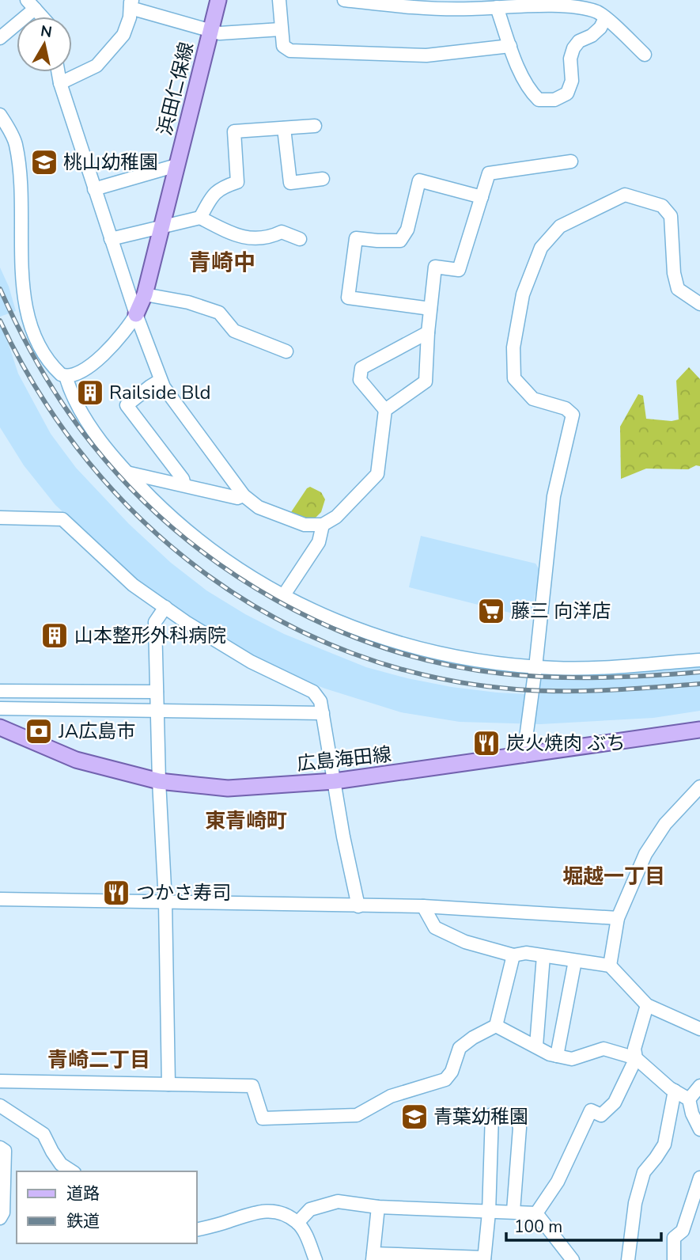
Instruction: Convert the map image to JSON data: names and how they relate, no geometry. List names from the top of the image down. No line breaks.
{"streets":{"main road":["浜田仁保線","広島海田線"]},"districts":["青崎中","東青崎町","堀越一丁目","青崎二丁目"],"places":{"school or university":["桃山幼稚園","青葉幼稚園"],"building":["Railside Bld","山本整形外科病院"],"supermarket":["藤三 向洋店"],"bank":["JA広島市"],"restaurant":["炭火焼肉 ぶち","つかさ寿司"]},"legend":["道路","鉄道"],"scale_bar":"100 m","north":"top"}
